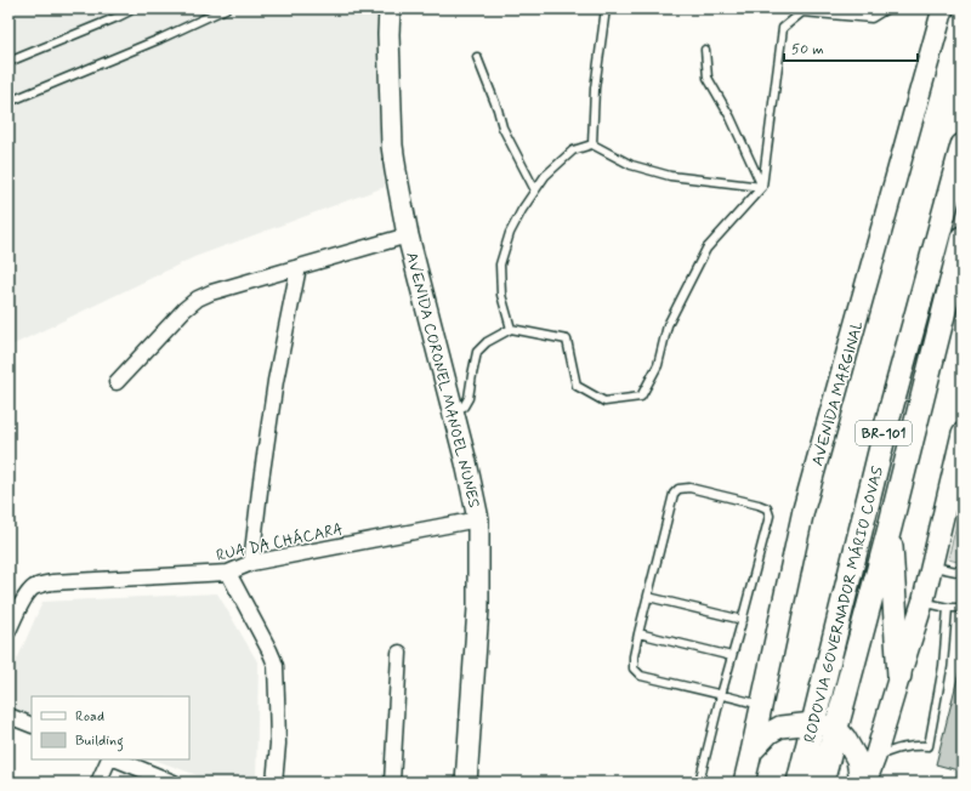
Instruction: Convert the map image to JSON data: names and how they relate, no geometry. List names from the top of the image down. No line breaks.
{"streets":{"main road":["AVENIDA CORONEL MANOEL NUNES","AVENIDA MARGINAL","BR-101","RODOVIA GOVERNADOR MÁRIO COVAS"],"street":["RUA DA CHÁCARA"]},"crossings":[["AVENIDA CORONEL MANOEL NUNES","RUA DA CHÁCARA"]],"legend":["Road","Building"],"scale_bar":"50 m"}
